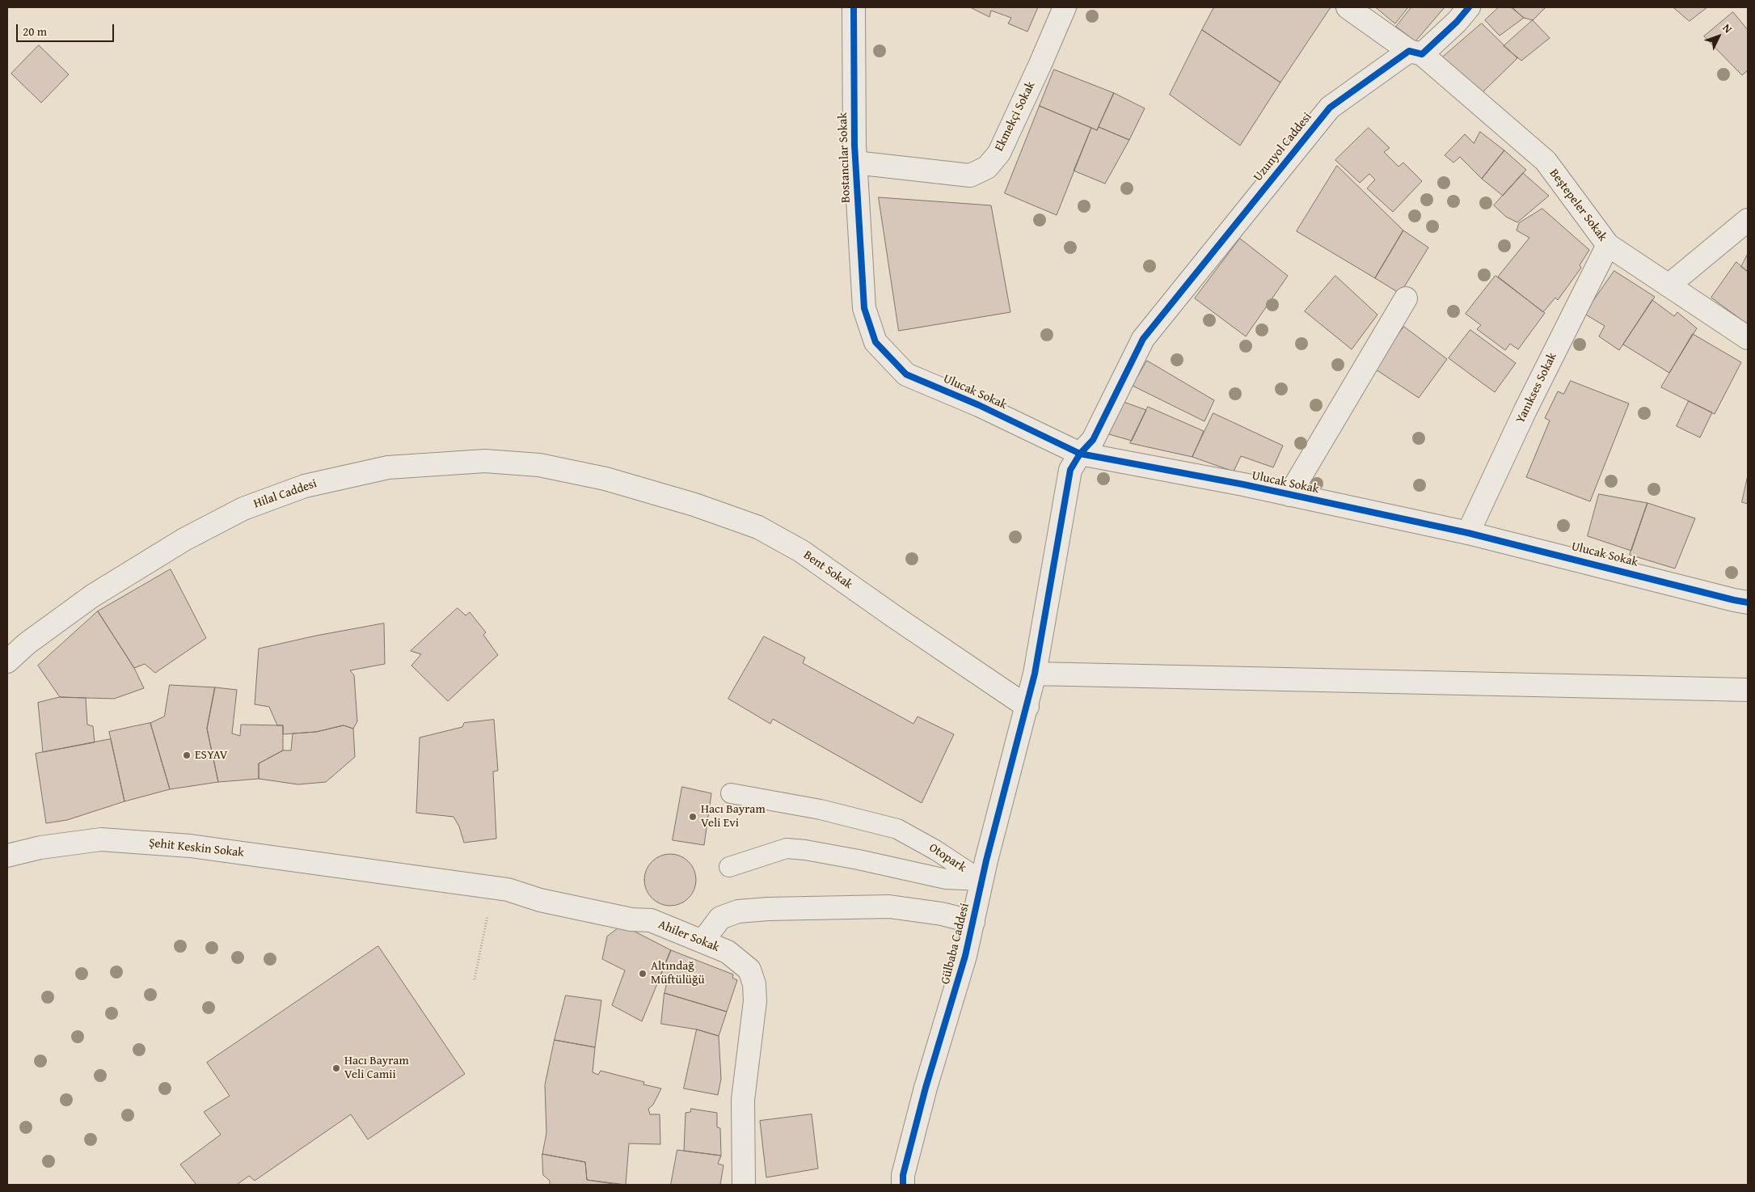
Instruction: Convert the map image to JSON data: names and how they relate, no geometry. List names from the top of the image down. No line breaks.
{"streets":{"street":["Ekmekçi Sokak","Uzunyol Caddesi","Bostancılar Sokak","Beştepeler Sokak","Yanıkses Sokak","Ulucak Sokak","Hilal Caddesi","Bent Sokak","Şehit Keskin Sokak","Ahiler Sokak","Gülbaba Caddesi"],"lane":["Otopark"]},"crossings":[["Ekmekçi Sokak","Bostancılar Sokak"],["Uzunyol Caddesi","Beştepeler Sokak"],["Uzunyol Caddesi","Ulucak Sokak"],["Uzunyol Caddesi","Gülbaba Caddesi"],["Bostancılar Sokak","Ulucak Sokak"],["Beştepeler Sokak","Yanıkses Sokak"],["Yanıkses Sokak","Ulucak Sokak"],["Ulucak Sokak","Gülbaba Caddesi"],["Hilal Caddesi","Bent Sokak"],["Bent Sokak","Gülbaba Caddesi"],["Şehit Keskin Sokak","Ahiler Sokak"],["Otopark","Gülbaba Caddesi"]],"places":["ESYAV","Hacı Bayram Veli Evi","Altındağ Müftülüğü","Hacı Bayram Veli Camii"],"scale_bar":"20 m","north":"top right"}
